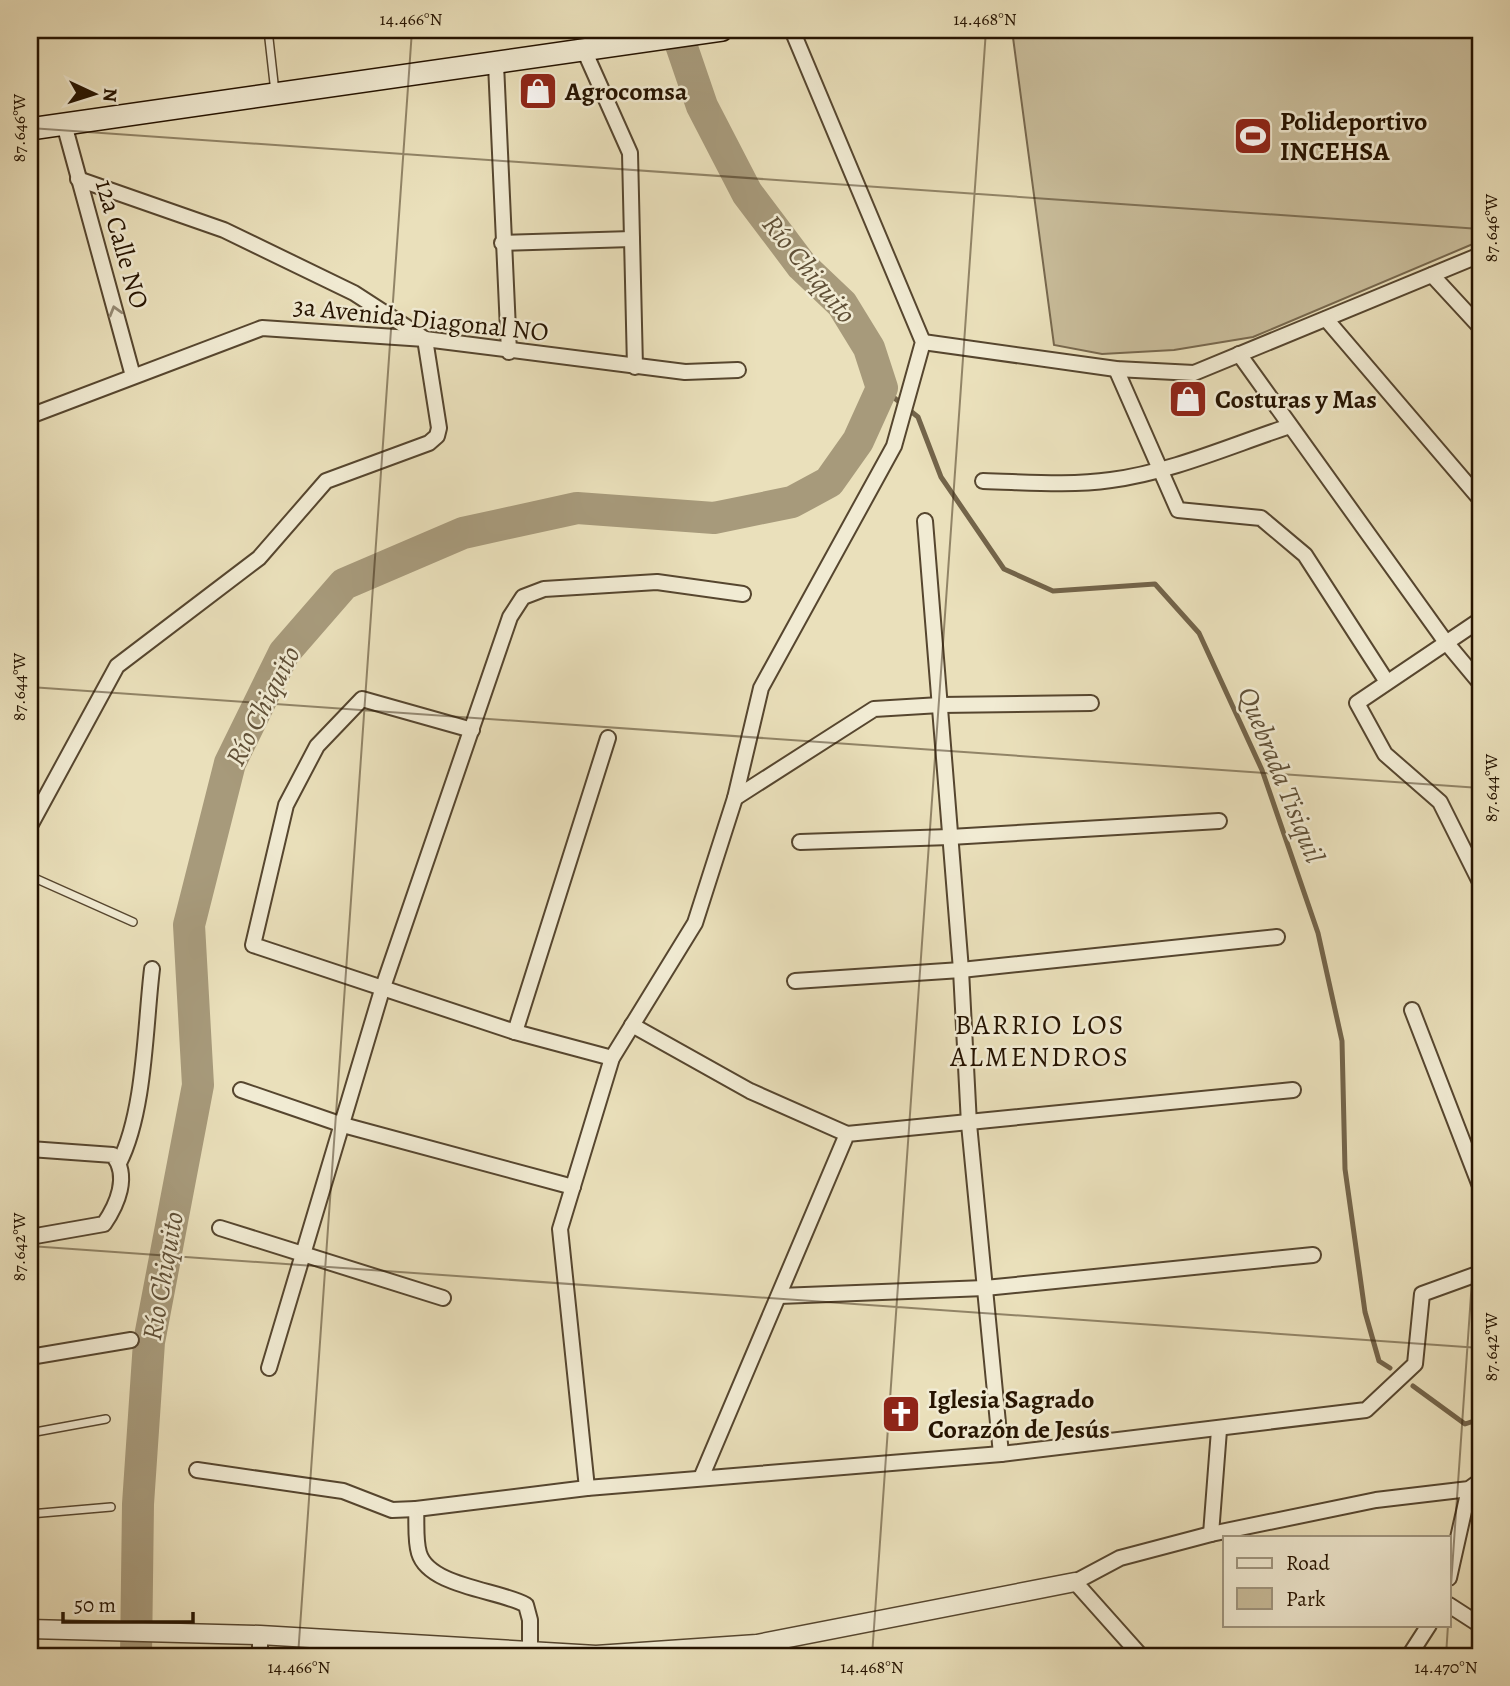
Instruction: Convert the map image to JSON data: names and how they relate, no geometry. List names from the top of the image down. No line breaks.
{"streets":{"street":["12a Calle NO","3a Avenida Diagonal NO"]},"crossings":[["12a Calle NO","3a Avenida Diagonal NO"]],"one_way":["12a Calle NO"],"districts":["BARRIO LOS ALMENDROS"],"water":["Río Chiquito","Quebrada Tisiquil"],"places":{"shop":["Agrocomsa","Costuras y Mas"],"sports":["Polideportivo INCEHSA"],"church":["Iglesia Sagrado Corazón de Jesús"]},"legend":["Road","Park"],"scale_bar":"50 m","north":"right","coordinates":["14.466°N","14.468°N","87.646°W","87.644°W","87.642°W","14.470°N"]}
